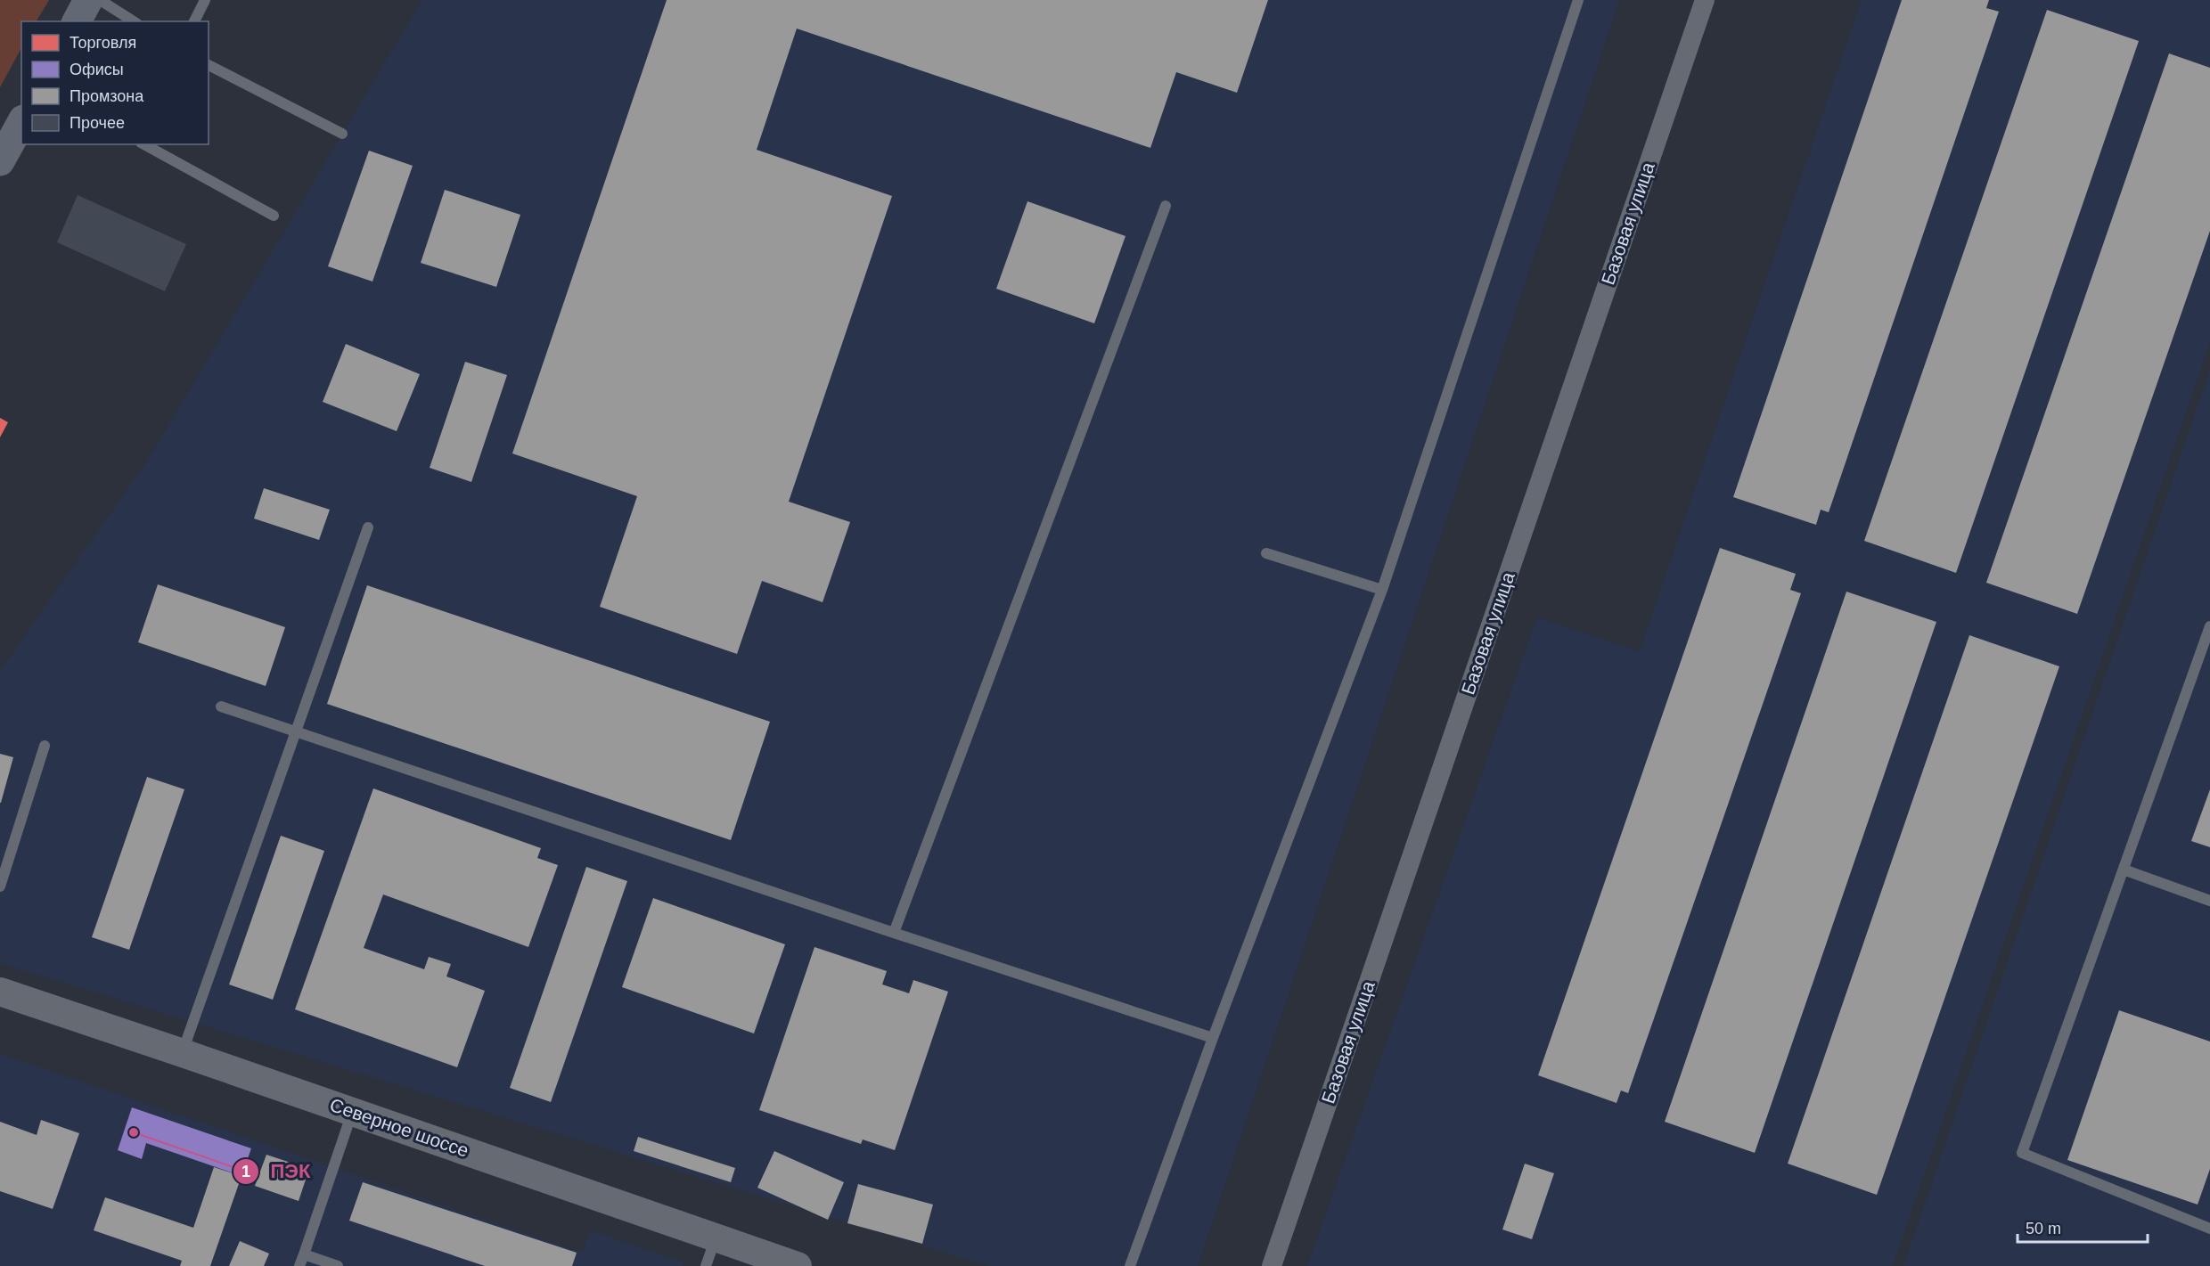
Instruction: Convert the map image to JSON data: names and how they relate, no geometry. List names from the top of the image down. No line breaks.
{"streets":{"main road":["Северное шоссе"],"street":["Базовая улица"]},"places":["ПЭК"],"legend":["Торговля","Офисы","Промзона","Прочее"],"scale_bar":"50 m"}
